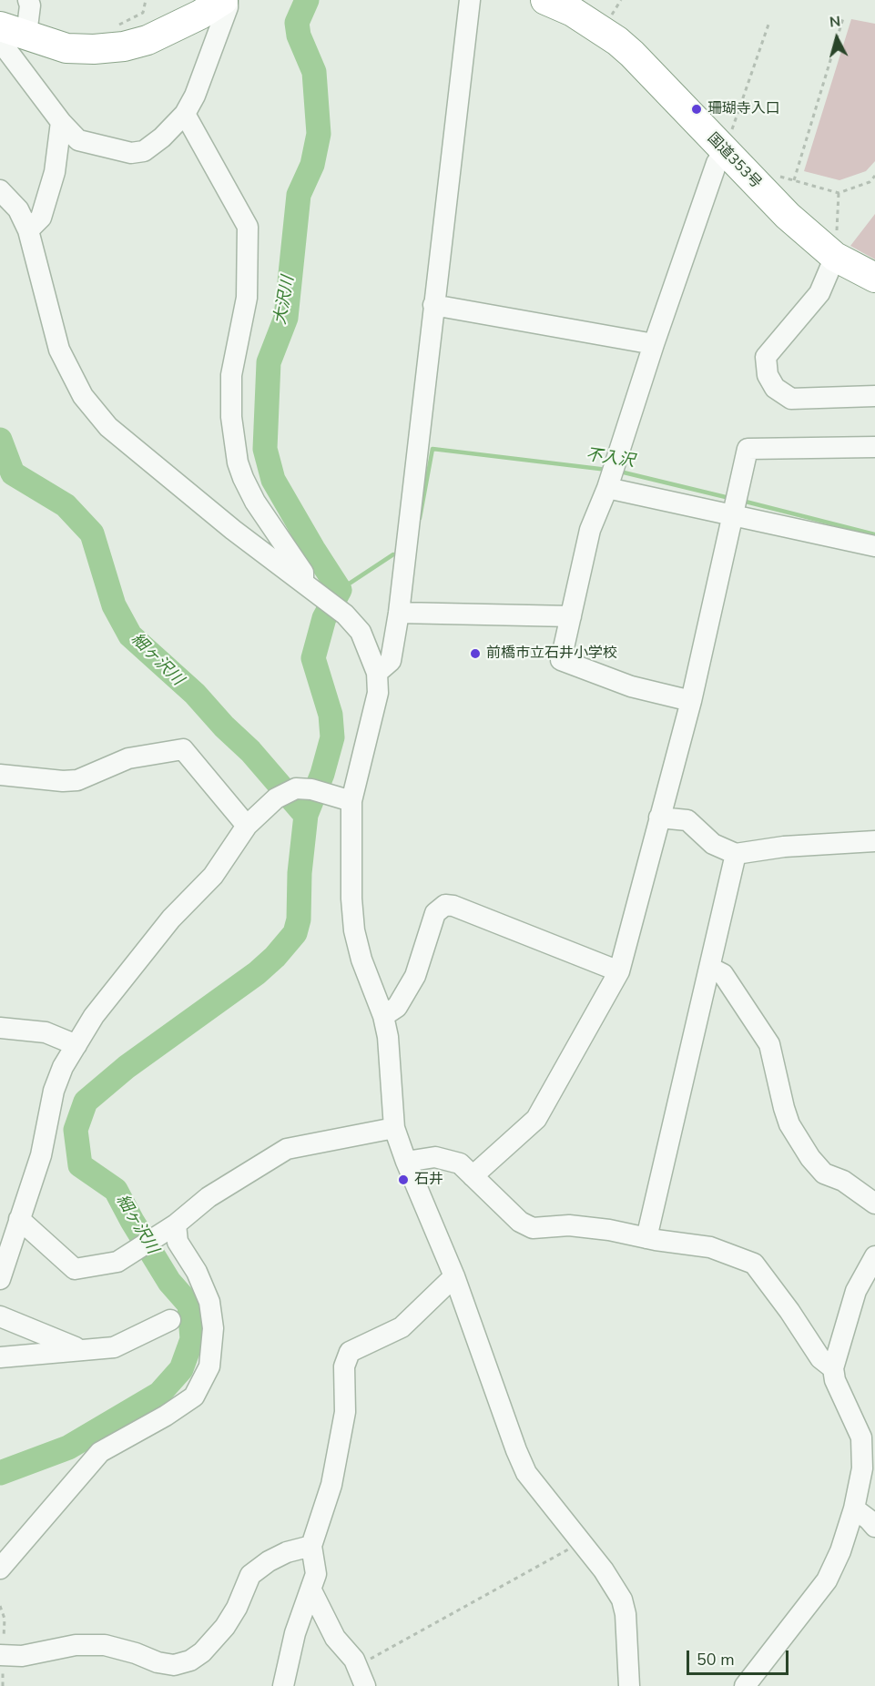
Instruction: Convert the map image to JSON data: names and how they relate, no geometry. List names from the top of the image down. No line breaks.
{"streets":{"highway":["国道353号"]},"water":["大沢川","不入沢","細ヶ沢川"],"places":["珊瑚寺入口","前橋市立石井小学校","石井"],"scale_bar":"50 m","north":"top"}
